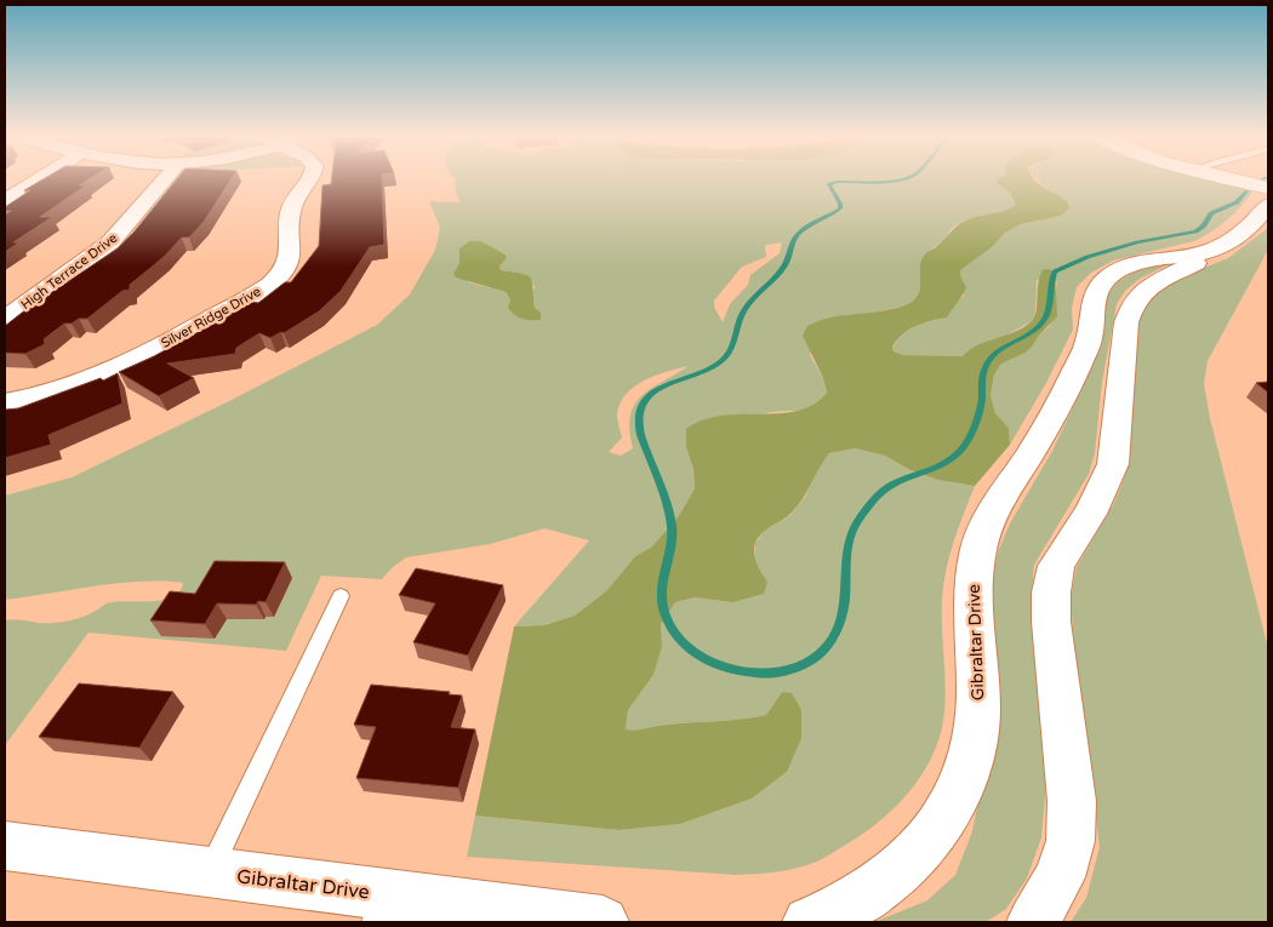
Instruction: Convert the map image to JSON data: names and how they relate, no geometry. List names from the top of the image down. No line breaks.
{"streets":{"street":["High Terrace Drive","Silver Ridge Drive","Gibraltar Drive"]}}
